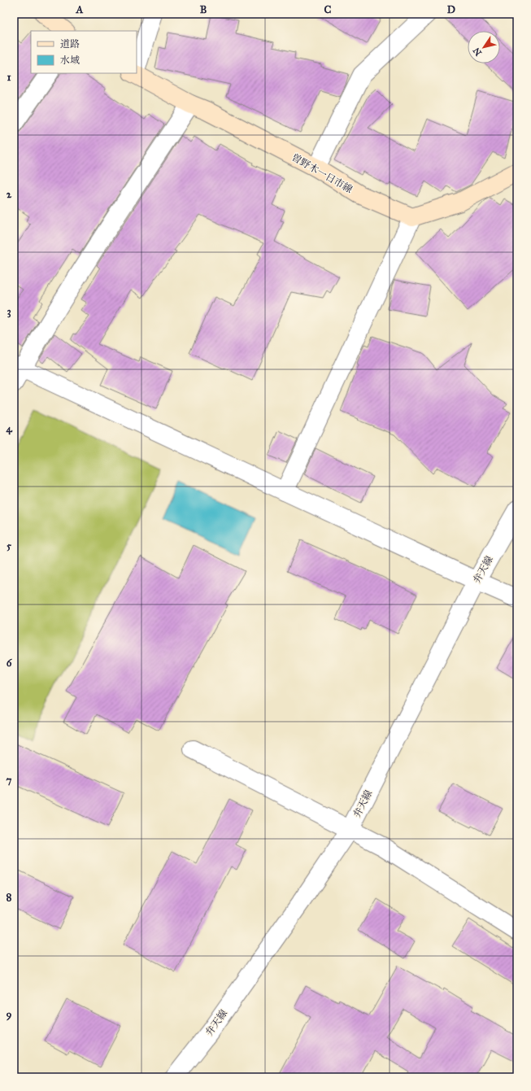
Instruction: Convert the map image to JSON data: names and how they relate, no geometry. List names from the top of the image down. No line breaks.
{"streets":{"main road":["曽野木一日市線"],"street":["弁天線"]},"legend":["道路","水域"],"north":"bottom left","grid":{"columns":["A","B","C","D"],"rows":["1","2","3","4","5","6","7","8","9"]}}
